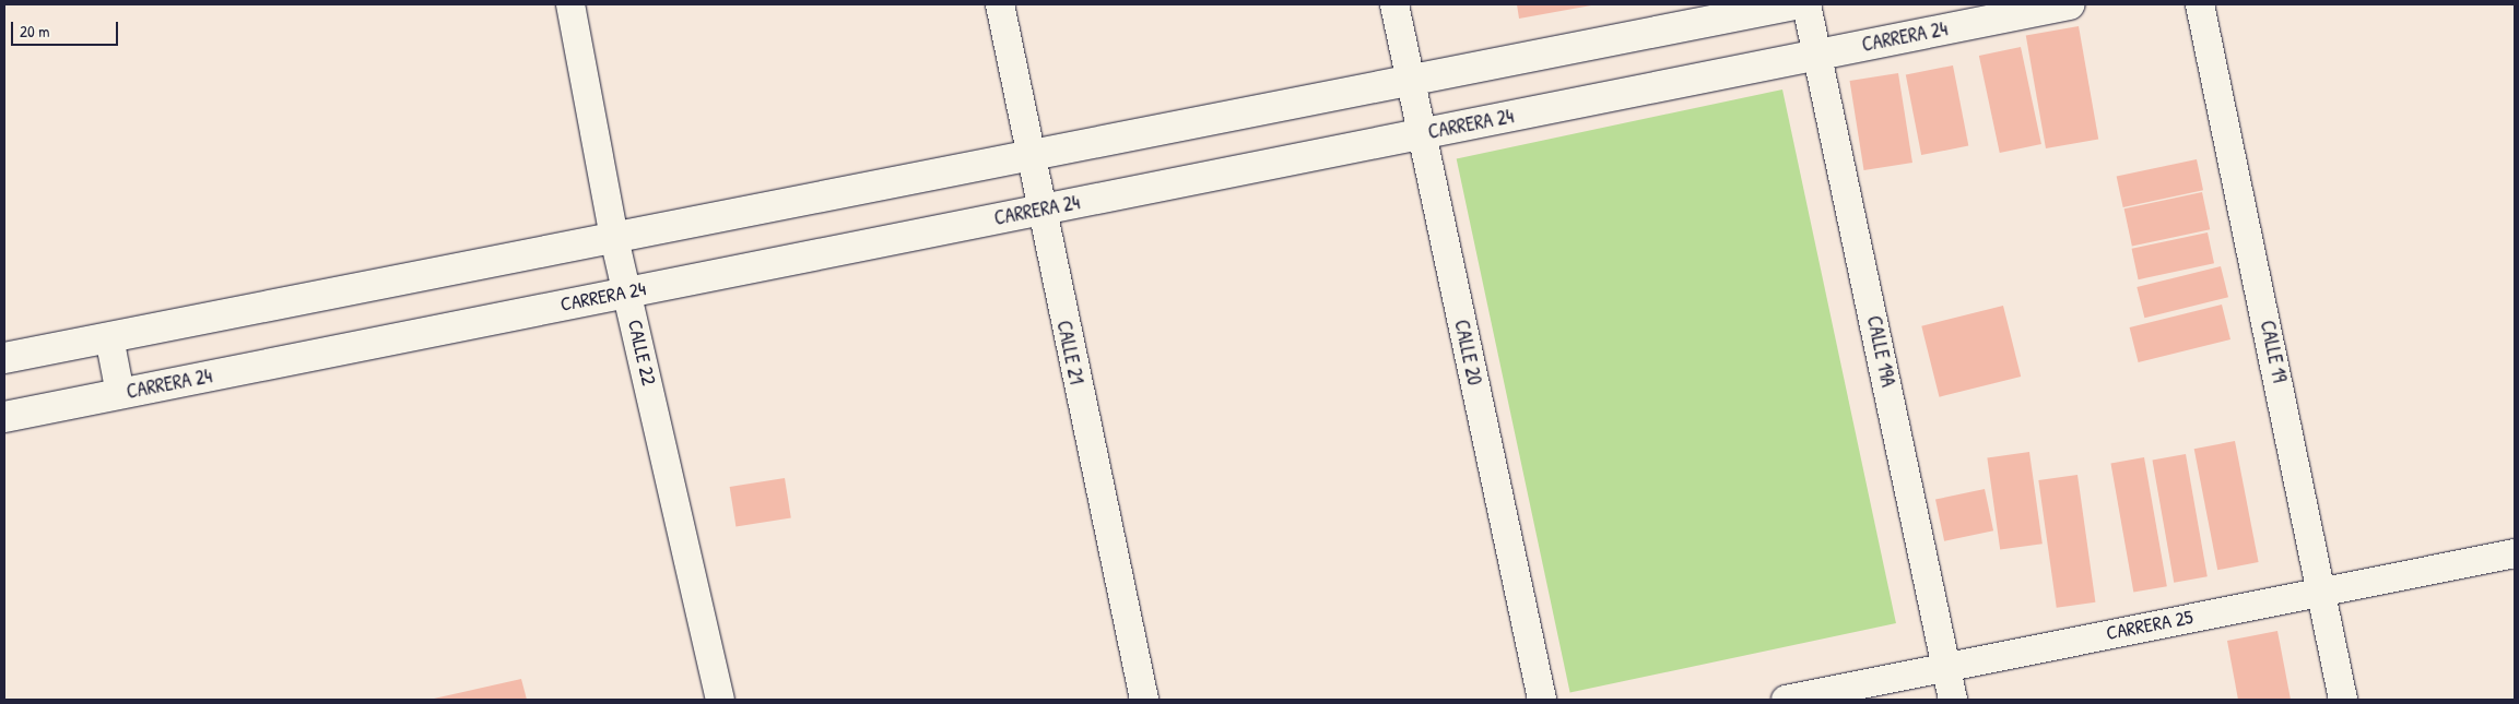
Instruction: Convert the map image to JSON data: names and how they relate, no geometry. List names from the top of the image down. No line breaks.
{"streets":{"street":["CARRERA 24","CALLE 19A","CALLE 19","CALLE 22","CALLE 21","CALLE 20","CARRERA 25"]},"crossings":[["CARRERA 24","CALLE 19A"],["CARRERA 24","CALLE 22"],["CARRERA 24","CALLE 21"],["CARRERA 24","CALLE 20"],["CALLE 19A","CARRERA 25"],["CALLE 19","CARRERA 25"]],"scale_bar":"20 m"}
